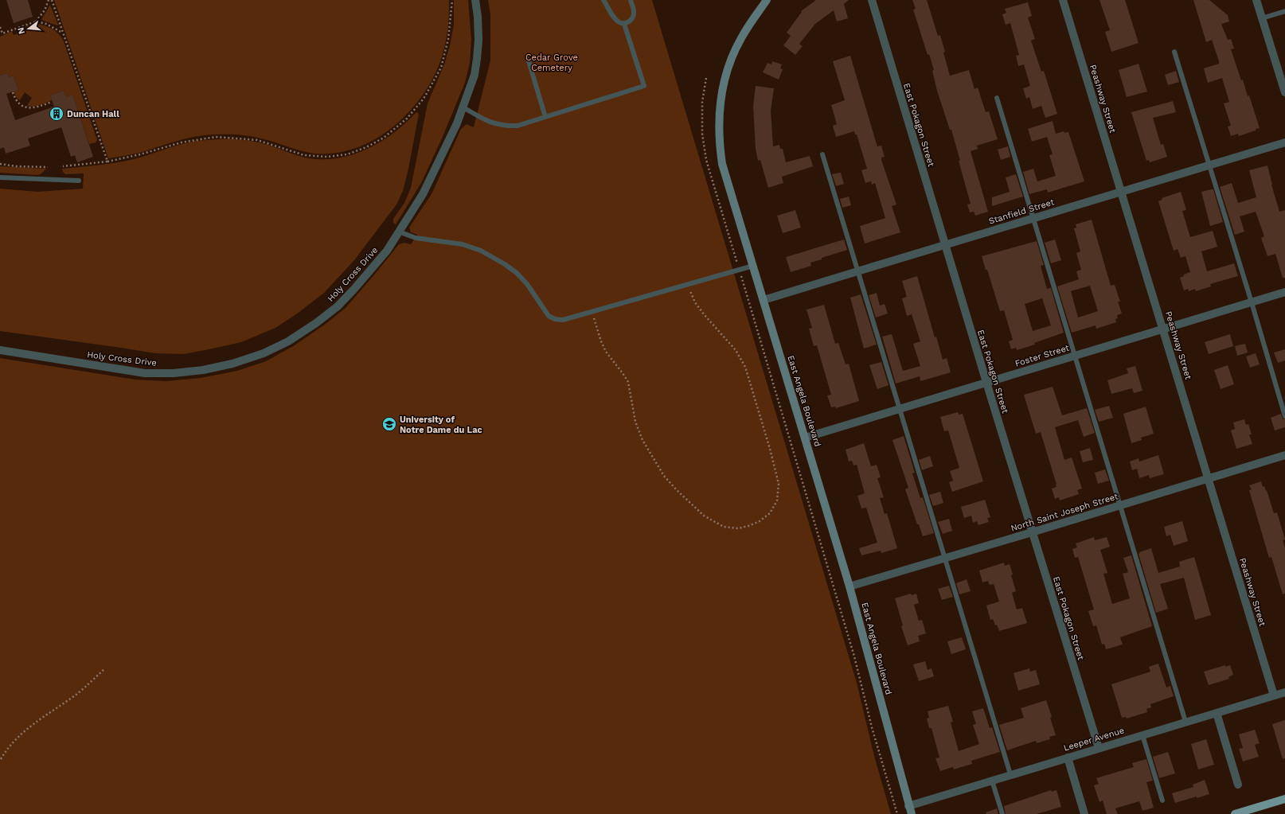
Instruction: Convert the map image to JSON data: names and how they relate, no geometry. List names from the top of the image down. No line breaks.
{"streets":{"main road":["East Angela Boulevard"],"street":["Peashway Street","East Pokagon Street","Stanfield Street","Holy Cross Drive","Foster Street","North Saint Joseph Street","Leeper Avenue"]},"crossings":[["Peashway Street","Stanfield Street"],["Peashway Street","Foster Street"],["Peashway Street","North Saint Joseph Street"],["Peashway Street","Leeper Avenue"],["East Pokagon Street","Stanfield Street"],["East Pokagon Street","Foster Street"],["East Pokagon Street","North Saint Joseph Street"],["East Pokagon Street","Leeper Avenue"],["Stanfield Street","East Angela Boulevard"],["Foster Street","East Angela Boulevard"],["East Angela Boulevard","North Saint Joseph Street"],["East Angela Boulevard","Leeper Avenue"]],"parks":["Cedar Grove Cemetery"],"places":{"building":["Duncan Hall"],"school or university":["University of Notre Dame du Lac"]},"north":"left"}
